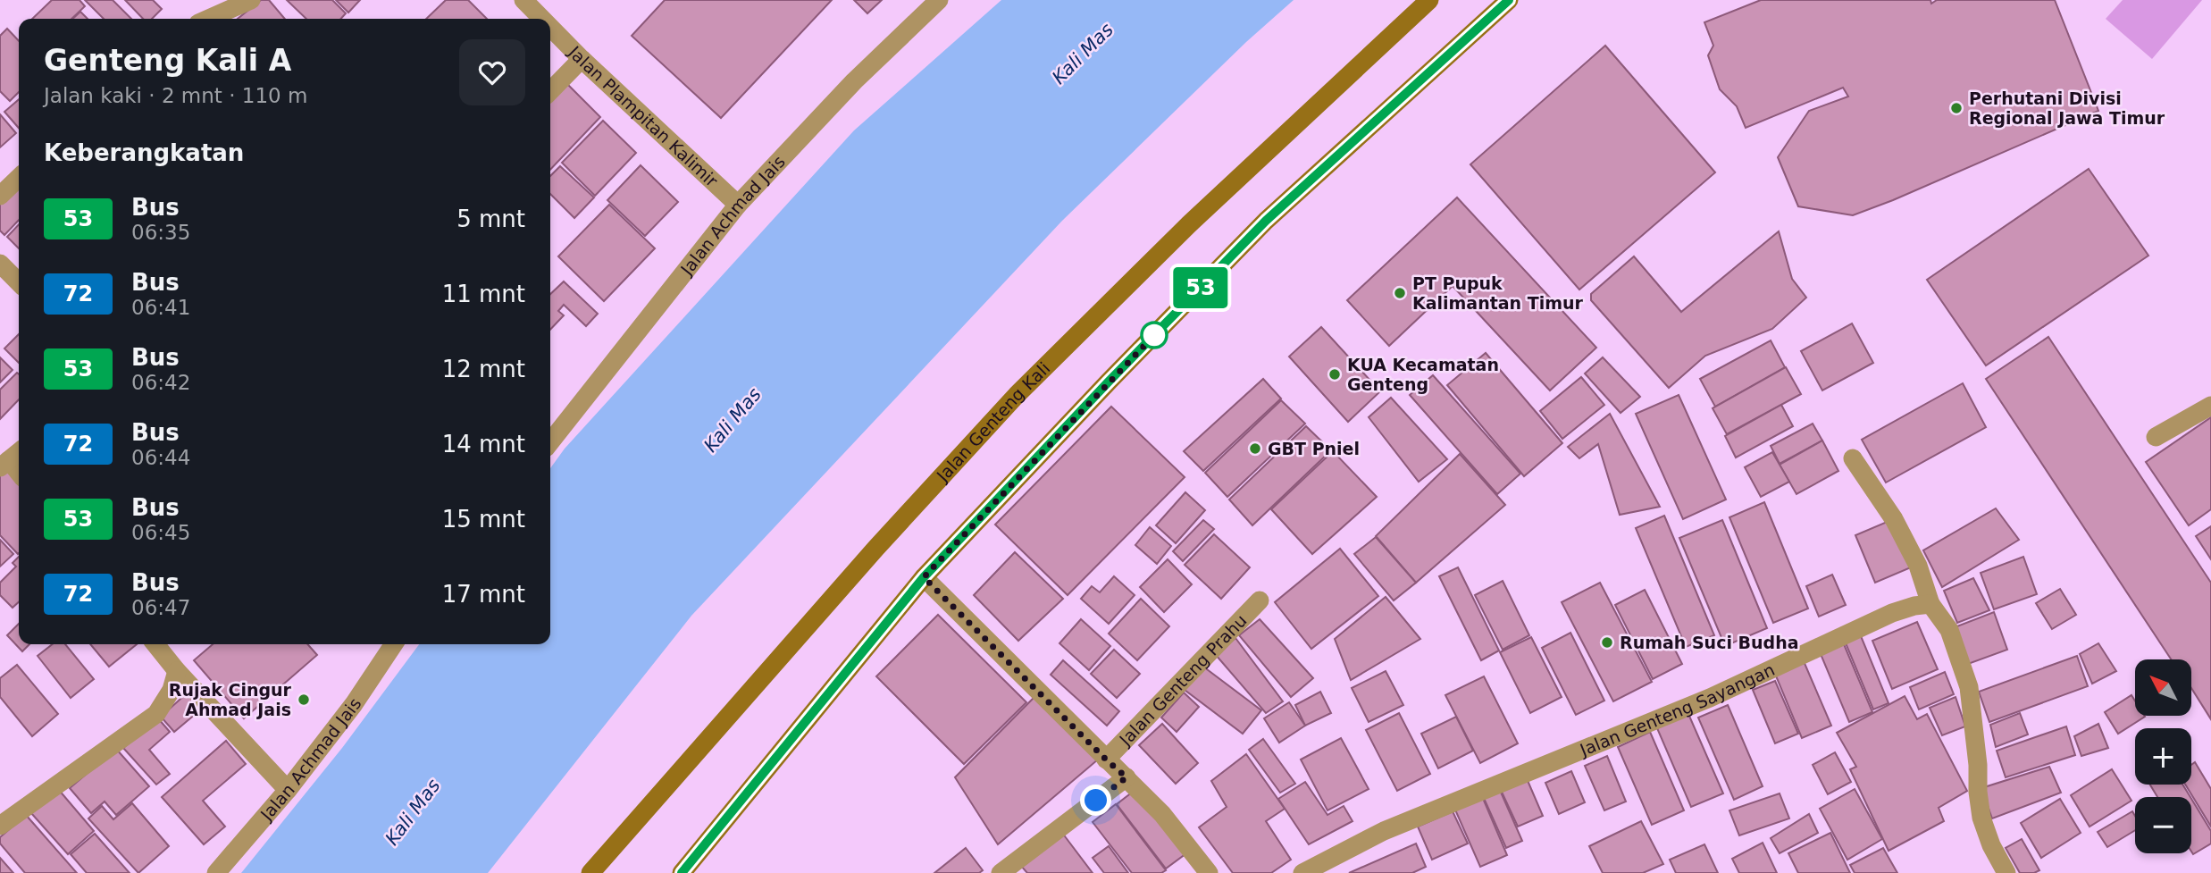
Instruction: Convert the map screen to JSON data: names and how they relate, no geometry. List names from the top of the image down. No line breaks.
{"streets":{"main road":["Jalan Genteng Kali"],"street":["Jalan Plampitan Kalimir","Jalan Achmad Jais","Jalan Genteng Prahu","Jalan Genteng Sayangan"]},"crossings":[["Jalan Plampitan Kalimir","Jalan Achmad Jais"]],"water":["Kali Mas"],"places":["Perhutani Divisi Regional Jawa Timur","PT Pupuk Kalimantan Timur","KUA Kecamatan Genteng","GBT Pniel","Rumah Suci Budha","Rujak Cingur Ahmad Jais"],"lines":["bus line 53"],"north":"top left","page":{"on_map":"53","heading":[["Genteng Kali A","Jalan kaki · 2 mnt · 110 m"],"Keberangkatan"],"list":[{"mark":"53","name":"Bus","note":"06:35","value":"5 mnt"},{"mark":"72","name":"Bus","note":"06:41","value":"11 mnt"},{"mark":"53","name":"Bus","note":"06:42","value":"12 mnt"},{"mark":"72","name":"Bus","note":"06:44","value":"14 mnt"},{"mark":"53","name":"Bus","note":"06:45","value":"15 mnt"},{"mark":"72","name":"Bus","note":"06:47","value":"17 mnt"}],"map_buttons":["+","−"]}}
